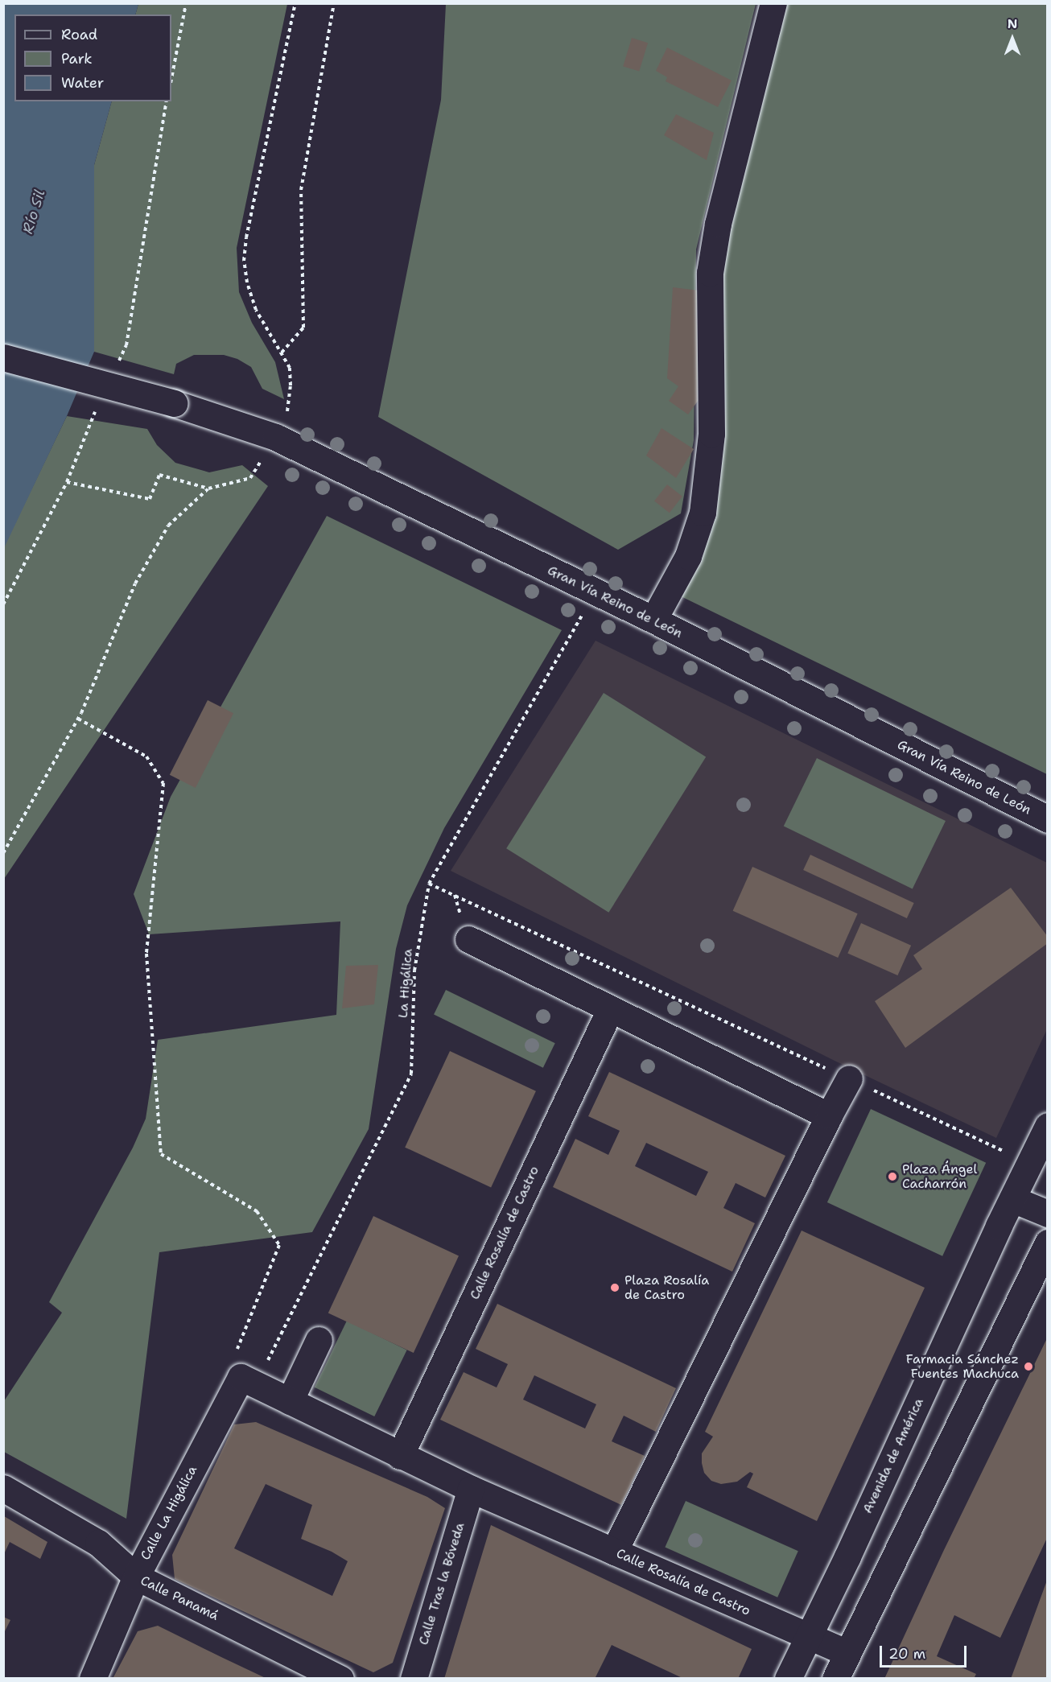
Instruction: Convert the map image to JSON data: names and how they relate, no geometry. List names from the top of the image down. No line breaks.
{"streets":{"street":["Gran Vía Reino de León","Calle Rosalía de Castro","Avenida de América","Calle La Higálica","Calle Tras la Bóveda","Calle Panamá"],"path":["La Higálica"]},"crossings":[["Gran Vía Reino de León","La Higálica"],["La Higálica","Calle Rosalía de Castro"],["La Higálica","Calle La Higálica"],["Calle Rosalía de Castro","Avenida de América"],["Calle Rosalía de Castro","Calle La Higálica"],["Calle Rosalía de Castro","Calle Tras la Bóveda"],["Calle La Higálica","Calle Panamá"]],"water":["Río Sil"],"places":["Plaza Ángel Cacharrón","Plaza Rosalía de Castro","Farmacia Sánchez Fuentes Machuca"],"legend":["Road","Park","Water"],"scale_bar":"20 m","north":"top"}
